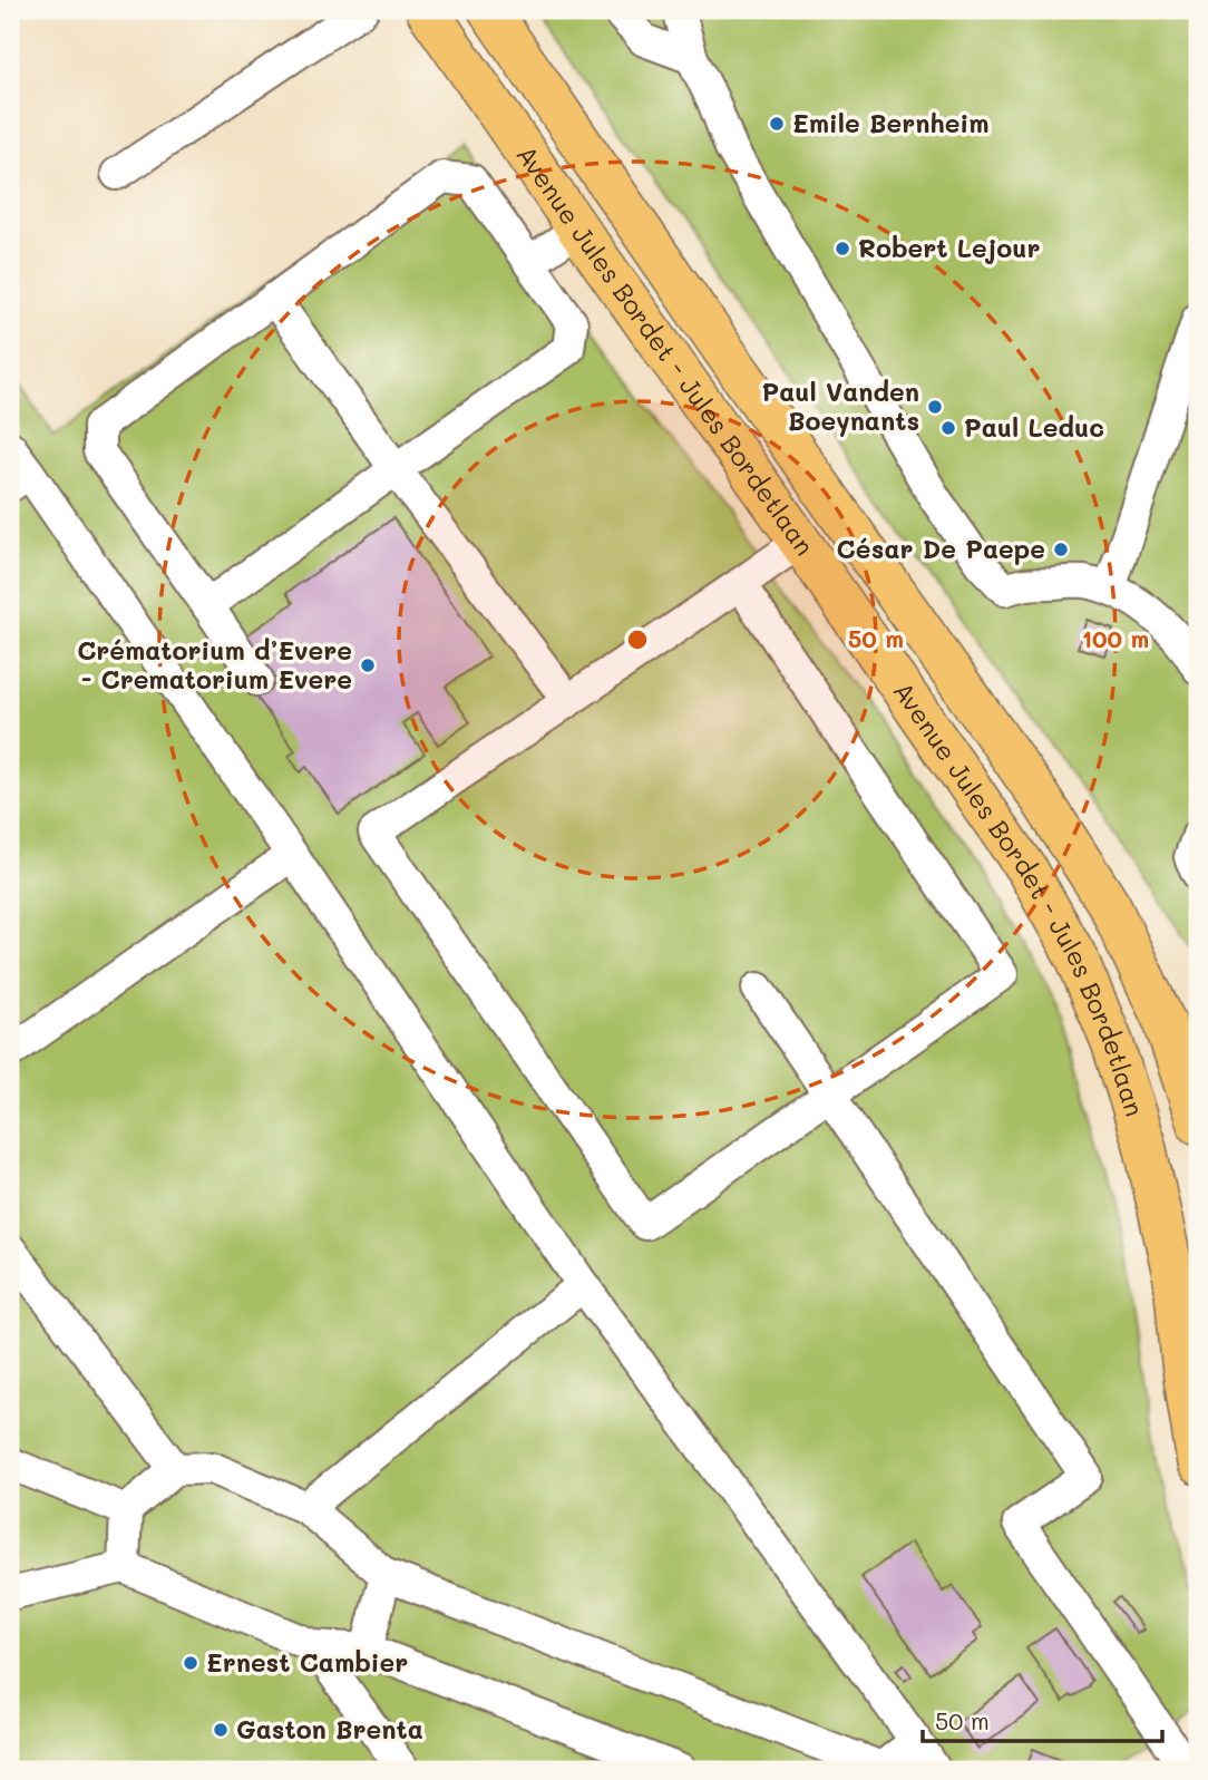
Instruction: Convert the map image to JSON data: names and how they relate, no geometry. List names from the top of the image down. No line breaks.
{"streets":{"main road":["Avenue Jules Bordet - Jules Bordetlaan"]},"places":["Emile Bernheim","Robert Lejour","Paul Vanden Boeynants","Paul Leduc","César De Paepe","Crématorium d’Evere - Crematorium Evere","Ernest Cambier","Gaston Brenta"],"scale_bar":"50 m","rings":["50 m","100 m"]}
